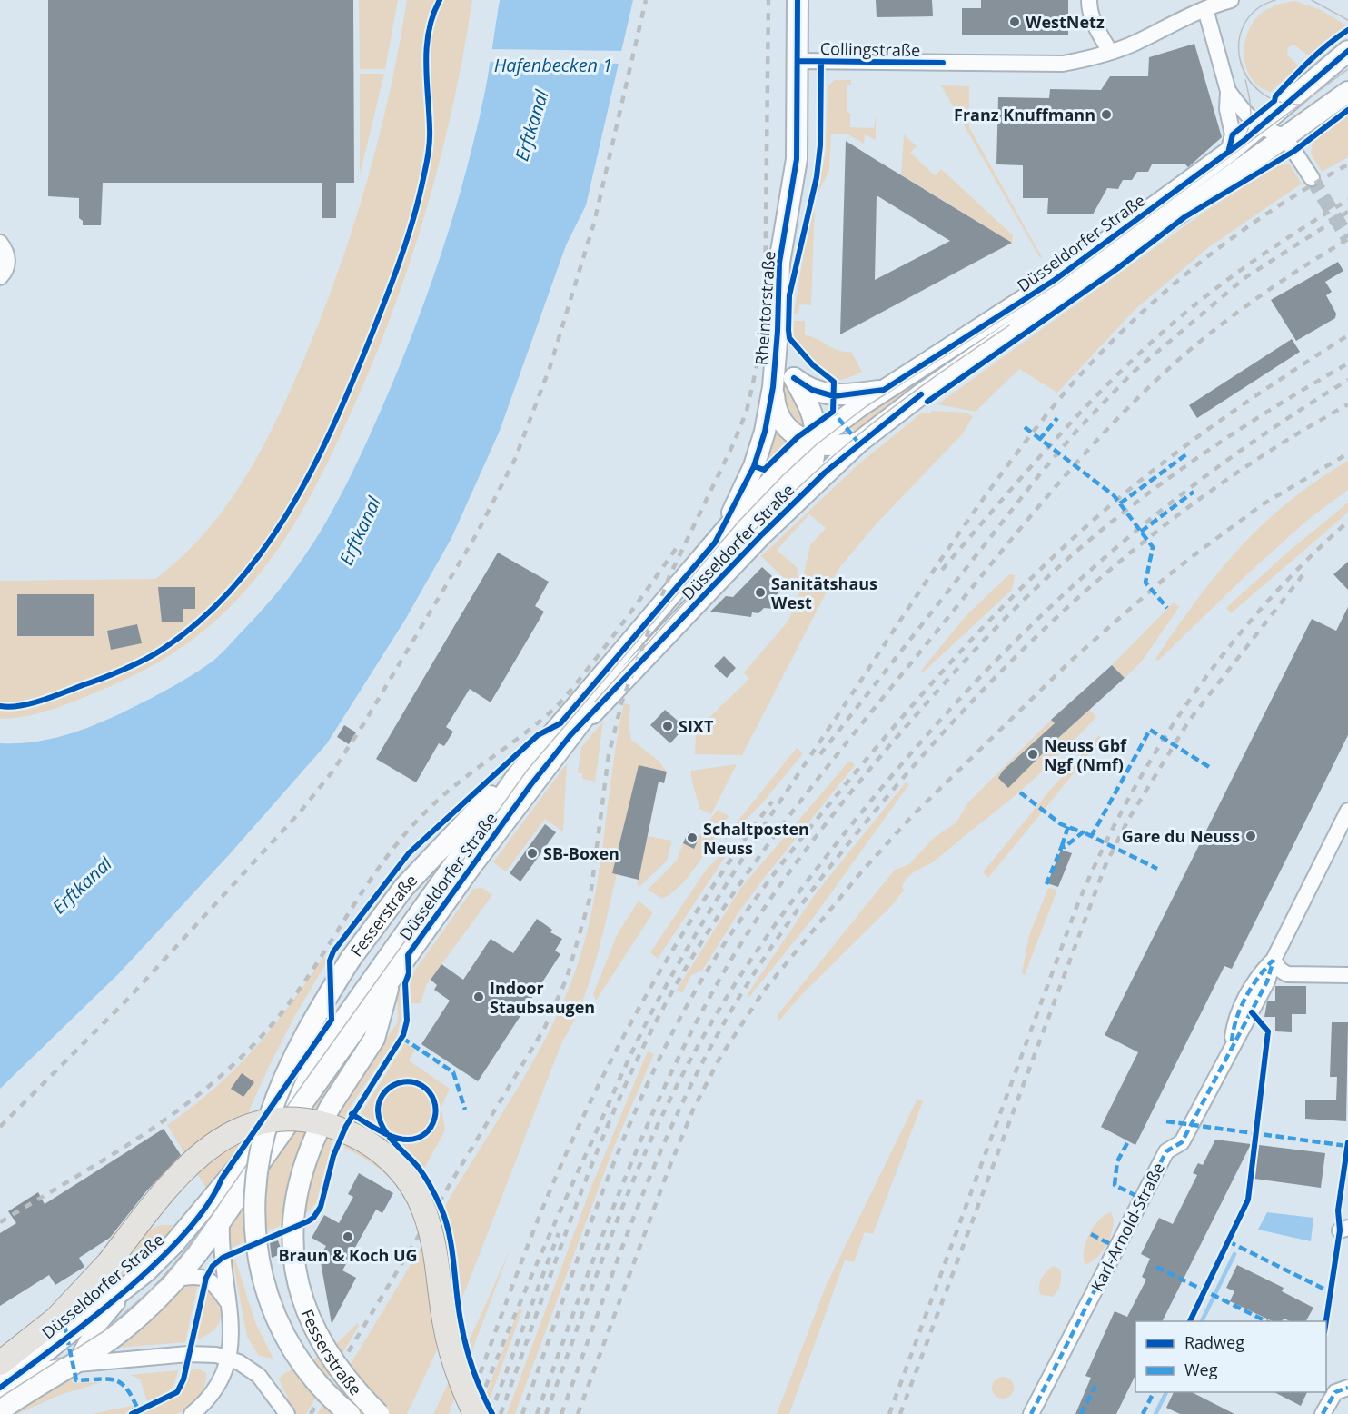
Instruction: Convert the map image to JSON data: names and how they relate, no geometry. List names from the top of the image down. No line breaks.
{"streets":{"main road":["Düsseldorfer Straße","Rheintorstraße","Fesserstraße"],"street":["Collingstraße","Karl-Arnold-Straße"]},"crossings":[["Collingstraße","Rheintorstraße"],["Düsseldorfer Straße","Rheintorstraße"],["Düsseldorfer Straße","Fesserstraße"]],"water":["Hafenbecken 1","Erftkanal"],"places":["WestNetz","Franz Knuffmann","Sanitätshaus West","SIXT","Neuss Gbf Ngf (Nmf)","Gare du Neuss","Schaltposten Neuss","SB-Boxen","Indoor Staubsaugen","Braun & Koch UG"],"legend":["Radweg","Weg"]}
